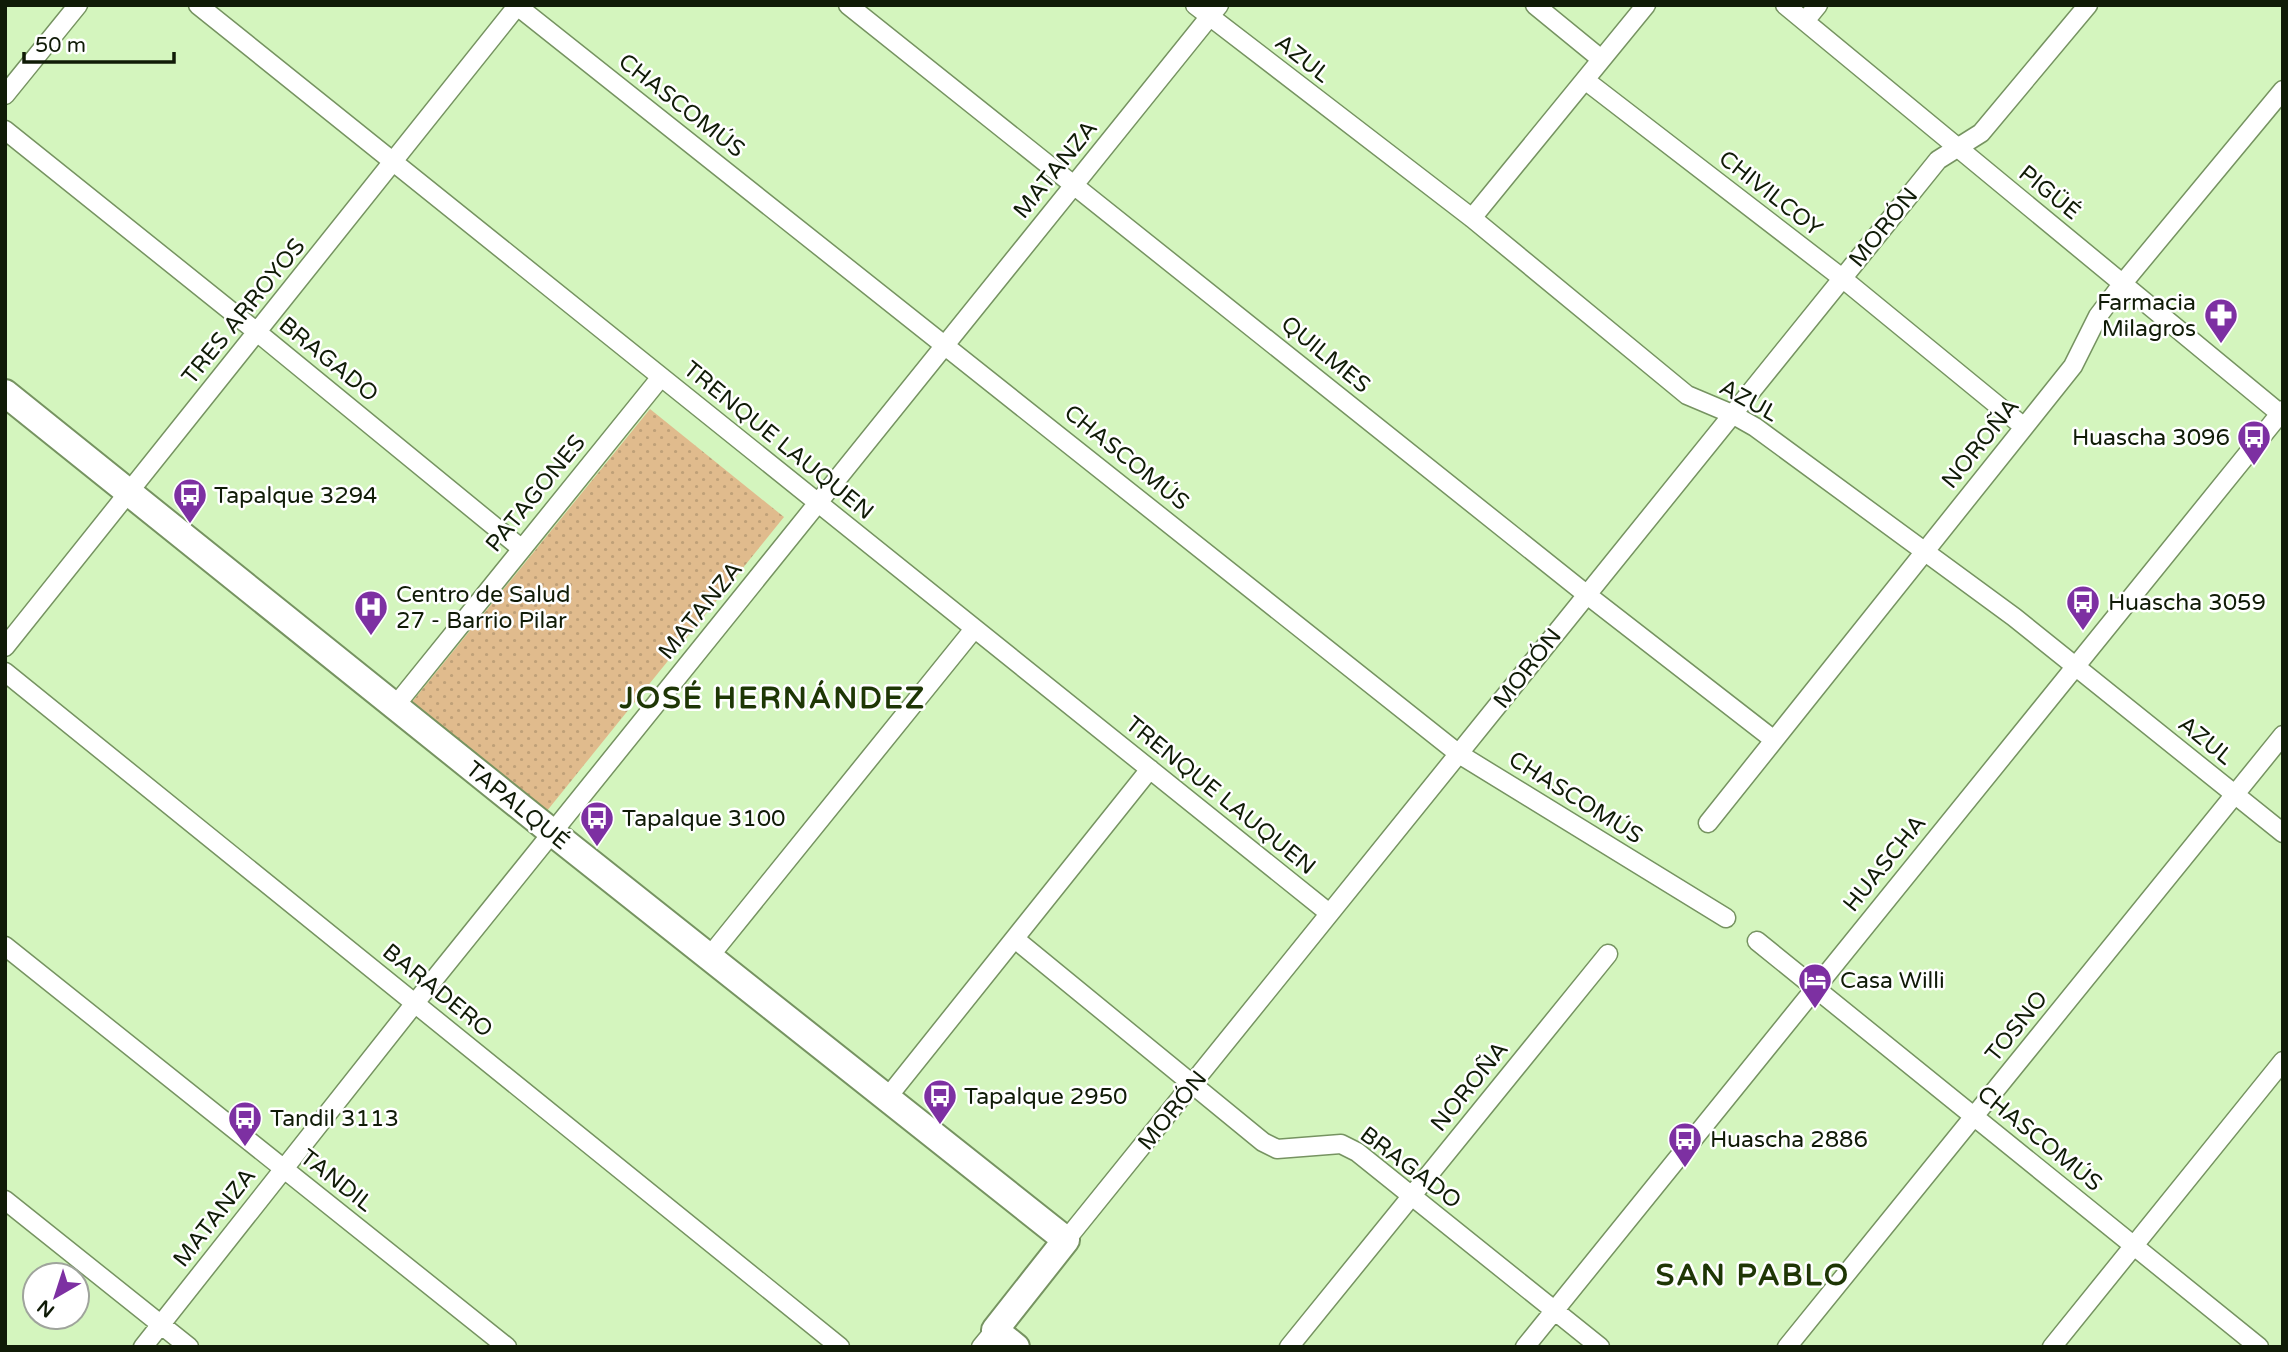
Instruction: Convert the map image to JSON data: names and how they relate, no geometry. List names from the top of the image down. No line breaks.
{"streets":{"main road":["MORÓN","TAPALQUÉ"],"street":["AZUL","CHASCOMÚS","MATANZA","PIGÜÉ","CHIVILCOY","TRES ARROYOS","QUILMES","BRAGADO","TRENQUE LAUQUEN","NOROÑA","PATAGONES","HUASCHA","BARADERO","TOSNO","TANDIL"]},"crossings":[["AZUL","MATANZA"],["AZUL","MORÓN"],["AZUL","NOROÑA"],["AZUL","HUASCHA"],["AZUL","TOSNO"],["CHASCOMÚS","MATANZA"],["CHASCOMÚS","MORÓN"],["CHASCOMÚS","TRES ARROYOS"],["CHASCOMÚS","HUASCHA"],["CHASCOMÚS","TOSNO"],["MATANZA","QUILMES"],["MATANZA","TRENQUE LAUQUEN"],["MATANZA","TAPALQUÉ"],["MATANZA","BARADERO"],["MATANZA","TANDIL"],["PIGÜÉ","MORÓN"],["PIGÜÉ","NOROÑA"],["PIGÜÉ","HUASCHA"],["CHIVILCOY","MORÓN"],["CHIVILCOY","NOROÑA"],["MORÓN","QUILMES"],["MORÓN","BRAGADO"],["MORÓN","TRENQUE LAUQUEN"],["MORÓN","TAPALQUÉ"],["TRES ARROYOS","BRAGADO"],["TRES ARROYOS","TRENQUE LAUQUEN"],["TRES ARROYOS","TAPALQUÉ"],["QUILMES","NOROÑA"],["BRAGADO","NOROÑA"],["BRAGADO","PATAGONES"],["BRAGADO","HUASCHA"],["TRENQUE LAUQUEN","PATAGONES"],["PATAGONES","TAPALQUÉ"]],"districts":["JOSÉ HERNÁNDEZ","SAN PABLO"],"places":{"pharmacy":["Farmacia Milagros"],"bus stop":["Huascha 3096","Tapalque 3294","Huascha 3059","Tapalque 3100","Tapalque 2950","Tandil 3113","Huascha 2886"],"hospital":["Centro de Salud 27 - Barrio Pilar"],"hotel":["Casa Willi"]},"scale_bar":"50 m","north":"bottom left"}
